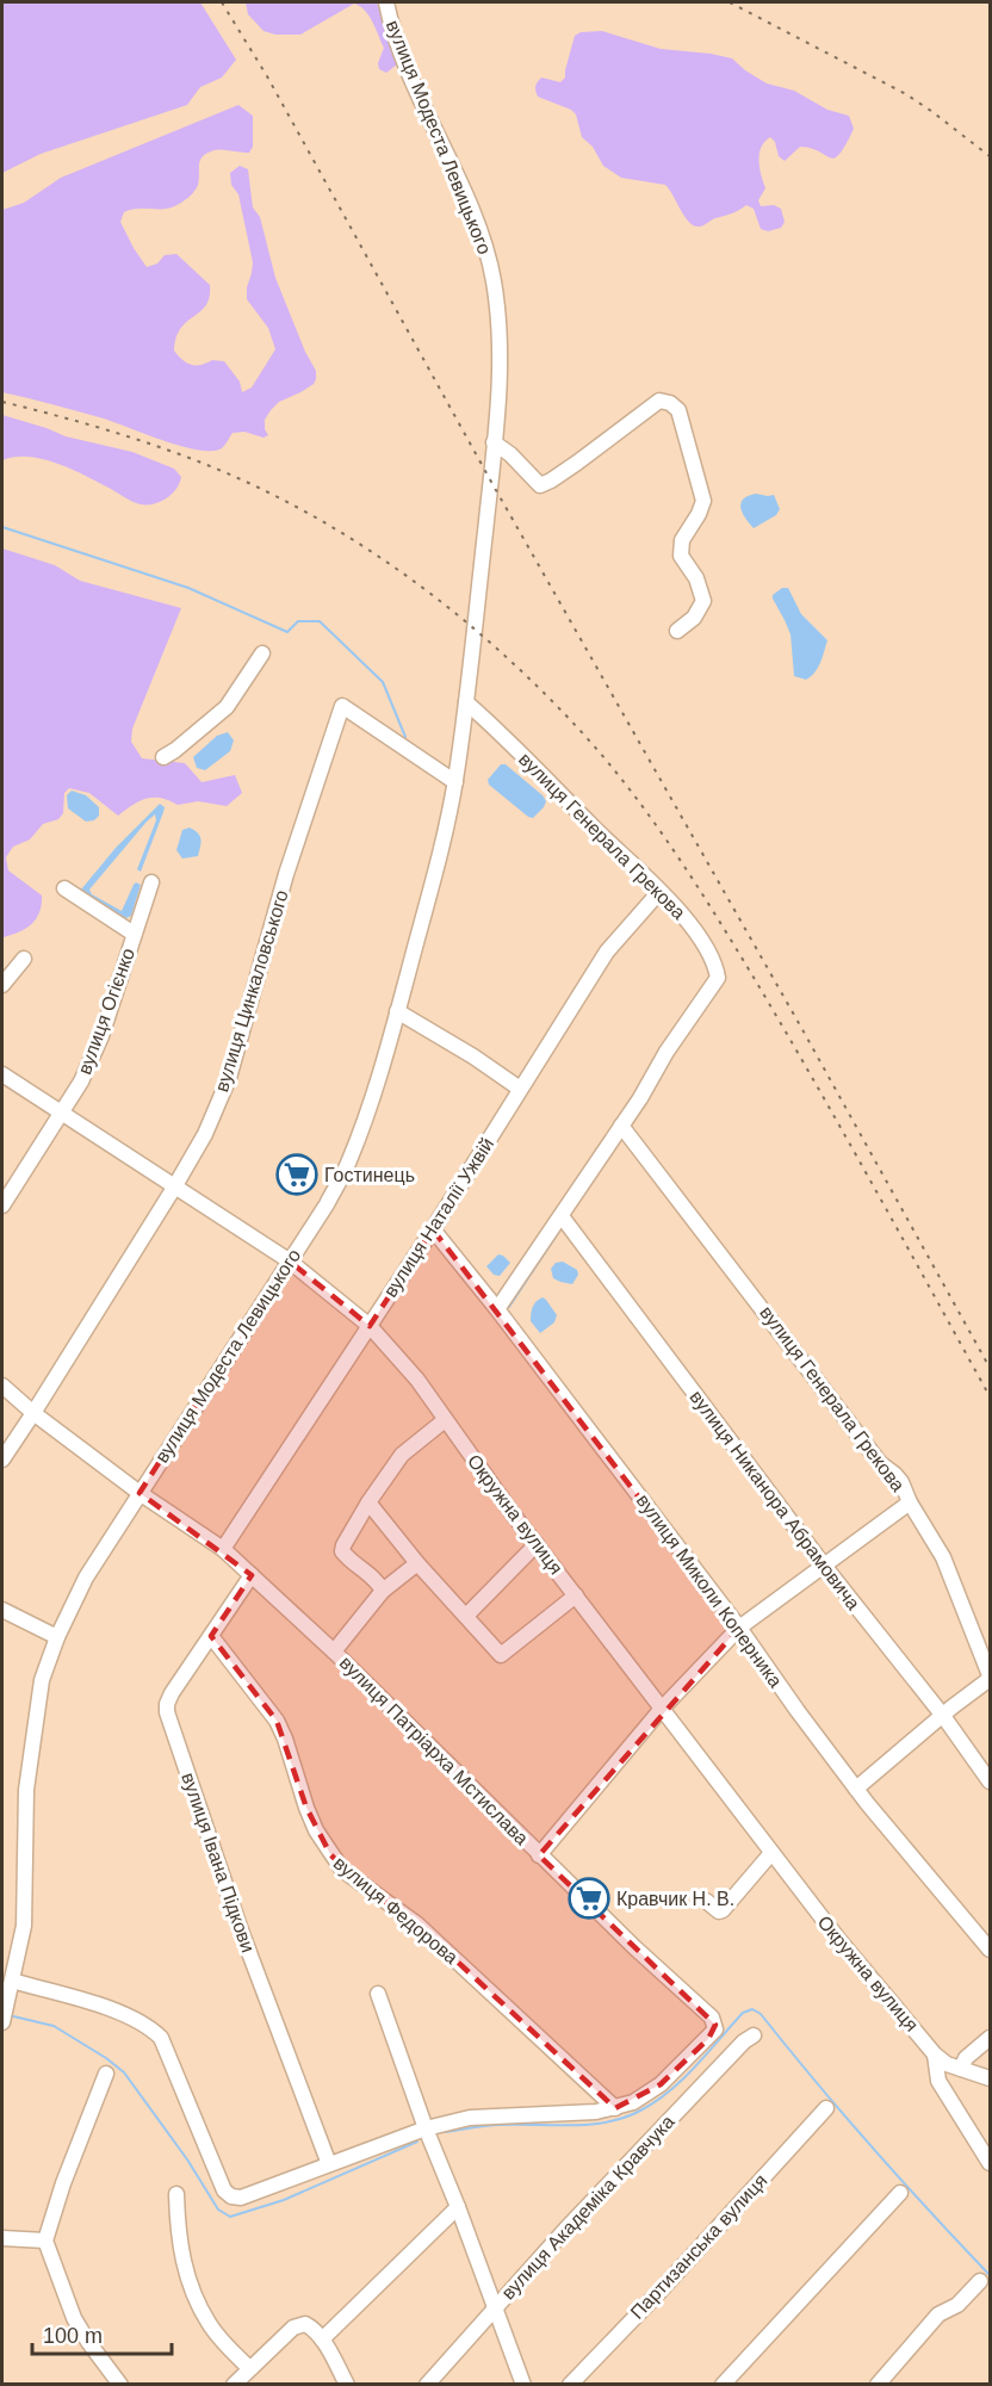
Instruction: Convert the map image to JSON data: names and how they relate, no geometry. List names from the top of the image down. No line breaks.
{"streets":{"street":["вулиця Модеста Левицького","вулиця Генерала Грекова","вулиця Цинкаловського","вулиця Огієнко","вулиця Наталії Ужвій","вулиця Никанора Абрамовича","Окружна вулиця","вулиця Миколи Коперника","вулиця Патріарха Мстислава","вулиця Івана Підкови","вулиця Федорова","вулиця Академіка Кравчука","Партизанська вулиця"]},"crossings":[["вулиця Модеста Левицького","вулиця Генерала Грекова"],["вулиця Модеста Левицького","вулиця Цинкаловського"],["вулиця Модеста Левицького","Окружна вулиця"],["вулиця Модеста Левицького","вулиця Патріарха Мстислава"],["вулиця Генерала Грекова","вулиця Наталії Ужвій"],["вулиця Генерала Грекова","вулиця Никанора Абрамовича"],["вулиця Генерала Грекова","Окружна вулиця"],["вулиця Генерала Грекова","вулиця Миколи Коперника"],["вулиця Генерала Грекова","вулиця Патріарха Мстислава"],["вулиця Цинкаловського","Окружна вулиця"],["вулиця Цинкаловського","вулиця Патріарха Мстислава"],["вулиця Огієнко","Окружна вулиця"],["вулиця Наталії Ужвій","Окружна вулиця"],["вулиця Наталії Ужвій","вулиця Миколи Коперника"],["вулиця Наталії Ужвій","вулиця Патріарха Мстислава"],["вулиця Патріарха Мстислава","вулиця Івана Підкови"],["вулиця Патріарха Мстислава","вулиця Федорова"],["вулиця Івана Підкови","вулиця Федорова"]],"places":{"supermarket":["Гостинець","Кравчик Н. В."]},"scale_bar":"100 m"}
